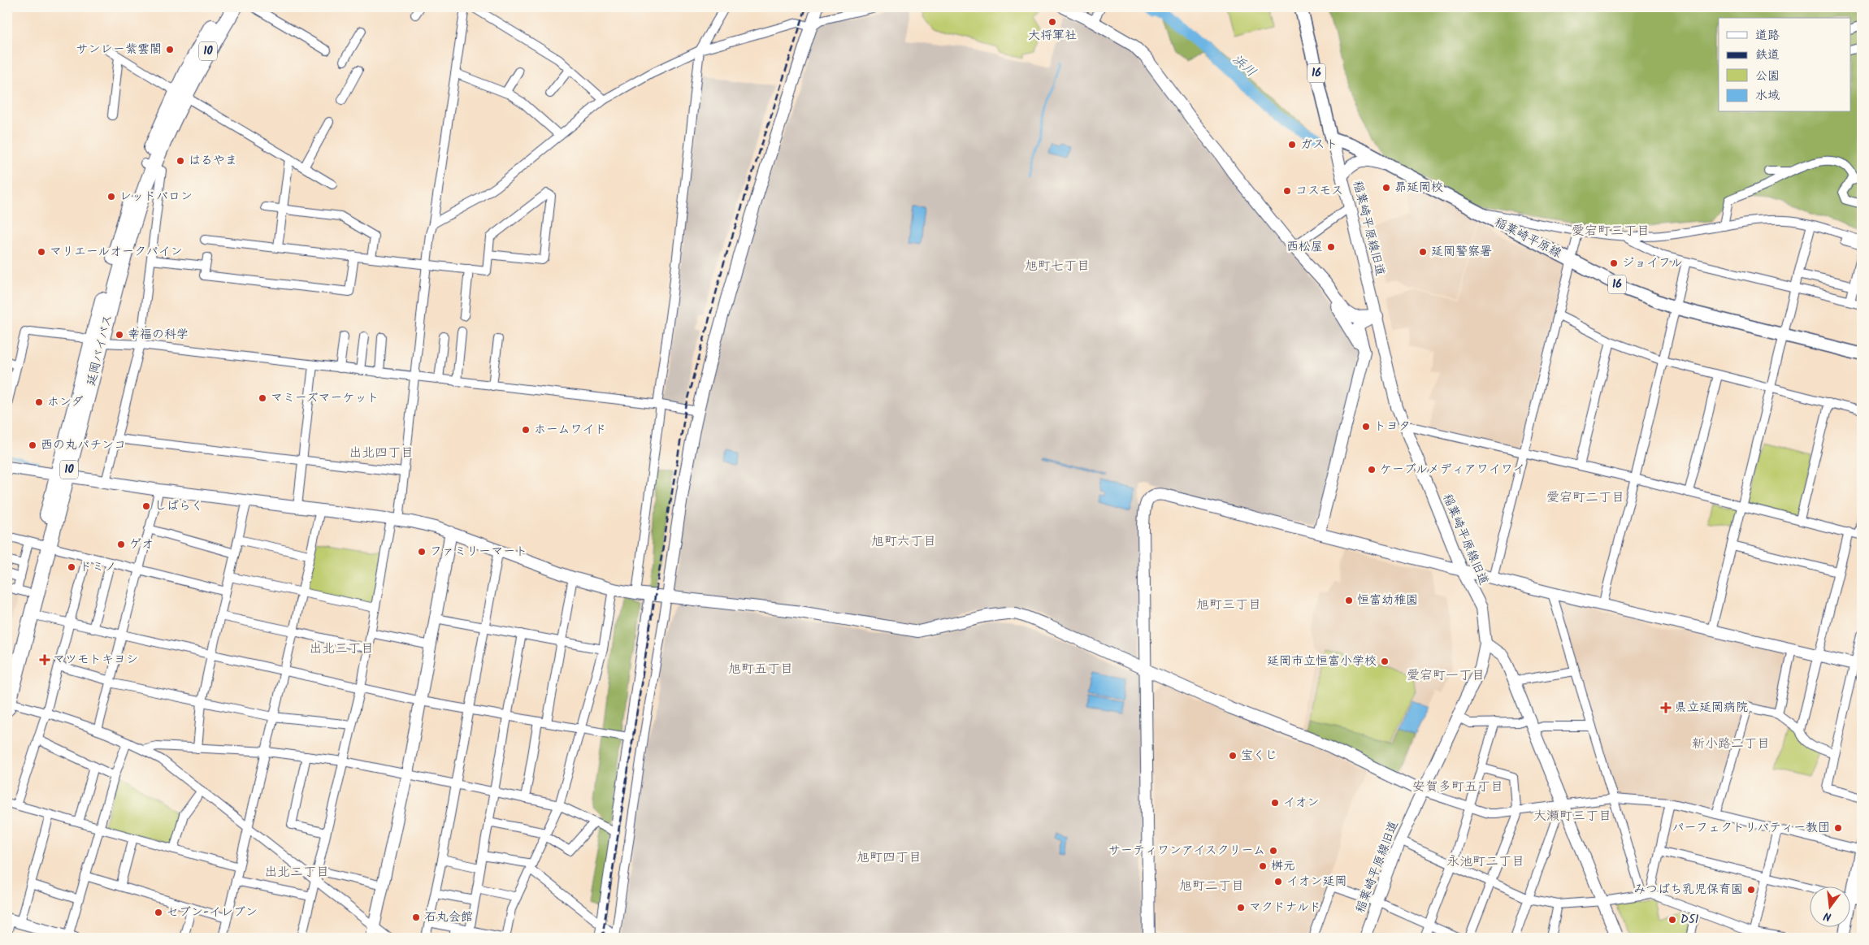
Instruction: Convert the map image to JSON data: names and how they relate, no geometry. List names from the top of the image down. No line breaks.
{"streets":{"highway":["10","延岡バイパス"],"main road":["16","稲葉崎平原線"],"street":["稲葉崎平原線旧道"]},"crossings":[["16","稲葉崎平原線旧道"],["16","稲葉崎平原線"],["稲葉崎平原線旧道","稲葉崎平原線"]],"districts":["愛宕町三丁目","旭町七丁目","出北四丁目","愛宕町二丁目","旭町六丁目","旭町三丁目","出北三丁目","旭町五丁目","愛宕町一丁目","新小路二丁目","安賀多町五丁目","大瀬町三丁目","旭町四丁目","永池町二丁目","出北二丁目","旭町二丁目"],"water":["浜川"],"places":{"other":["大将軍社","サンレー紫雲閣","ガスト","はるやま","昴延岡校","コスモス","レッドバロン","西松屋","マリエールオークパイン","延岡警察署","ジョイフル","幸福の科学","マミーズマーケット","ホンダ","トヨタ","ホームワイド","西の丸パチンコ","ケーブルメディアワイワイ","しばらく","ゲオ","ファミリーマート","ドミノ","恒富幼稚園","延岡市立恒富小学校","宝くじ","イオン","パーフェクトリバティー教団","サーティワンアイスクリーム","桝元","イオン延岡","みつばち乳児保育園","マクドナルド","セブン-イレブン","石丸会館","D51"],"health":["マツモトキヨシ","県立延岡病院"]},"legend":["道路","鉄道","公園","水域"],"north":"bottom"}
